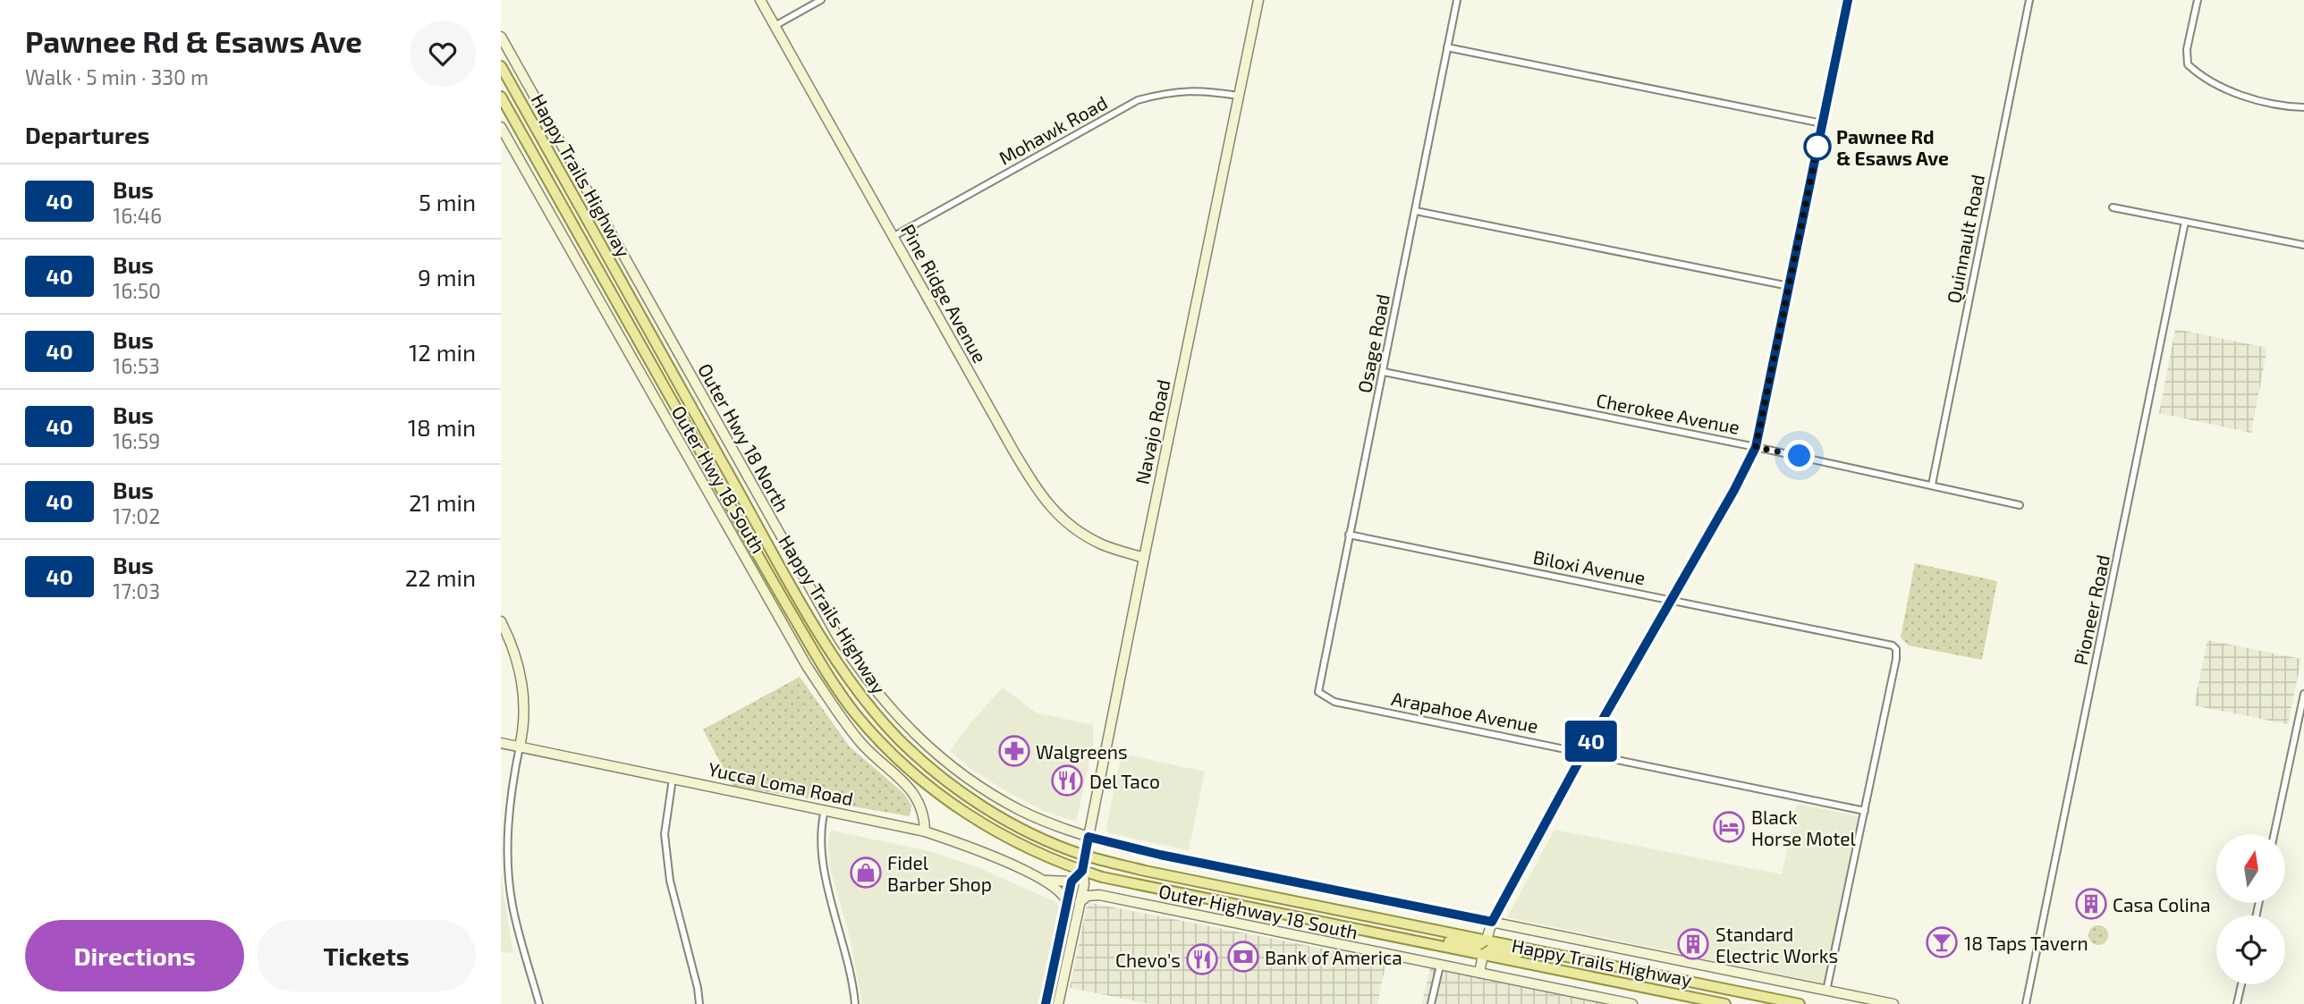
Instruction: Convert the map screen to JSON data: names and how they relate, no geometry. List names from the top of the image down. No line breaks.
{"streets":{"main road":["Happy Trails Highway"],"street":["Mohawk Road","Quinnault Road","Pine Ridge Avenue","Osage Road","Cherokee Avenue","Navajo Road","Outer Hwy 18 North","Outer Hwy 18 South","Biloxi Avenue","Pioneer Road","Arapahoe Avenue","Yucca Loma Road","Outer Highway 18 South"]},"crossings":[["Mohawk Road","Pine Ridge Avenue"],["Mohawk Road","Navajo Road"],["Happy Trails Highway","Navajo Road"],["Quinnault Road","Cherokee Avenue"],["Pine Ridge Avenue","Navajo Road"],["Osage Road","Cherokee Avenue"],["Osage Road","Biloxi Avenue"],["Osage Road","Arapahoe Avenue"],["Navajo Road","Outer Hwy 18 North"],["Outer Hwy 18 South","Yucca Loma Road"],["Biloxi Avenue","Arapahoe Avenue"]],"places":{"other":["Pawnee Rd & Esaws Ave"],"pharmacy":["Walgreens"],"restaurant":["Del Taco","Chevo's"],"hotel":["Black Horse Motel"],"shop":["Fidel Barber Shop"],"building":["Casa Colina","Standard Electric Works"],"bar":["18 Taps Tavern"],"bank":["Bank of America"]},"lines":["bus line 40"],"north":"top","page":{"heading":[["Pawnee Rd & Esaws Ave","Walk · 5 min · 330 m"],"Departures"],"on_map":"40","list":[{"mark":"40","name":"Bus","note":"16:46","value":"5 min"},{"mark":"40","name":"Bus","note":"16:50","value":"9 min"},{"mark":"40","name":"Bus","note":"16:53","value":"12 min"},{"mark":"40","name":"Bus","note":"16:59","value":"18 min"},{"mark":"40","name":"Bus","note":"17:02","value":"21 min"},{"mark":"40","name":"Bus","note":"17:03","value":"22 min"}],"buttons":["Directions","Tickets"]}}
